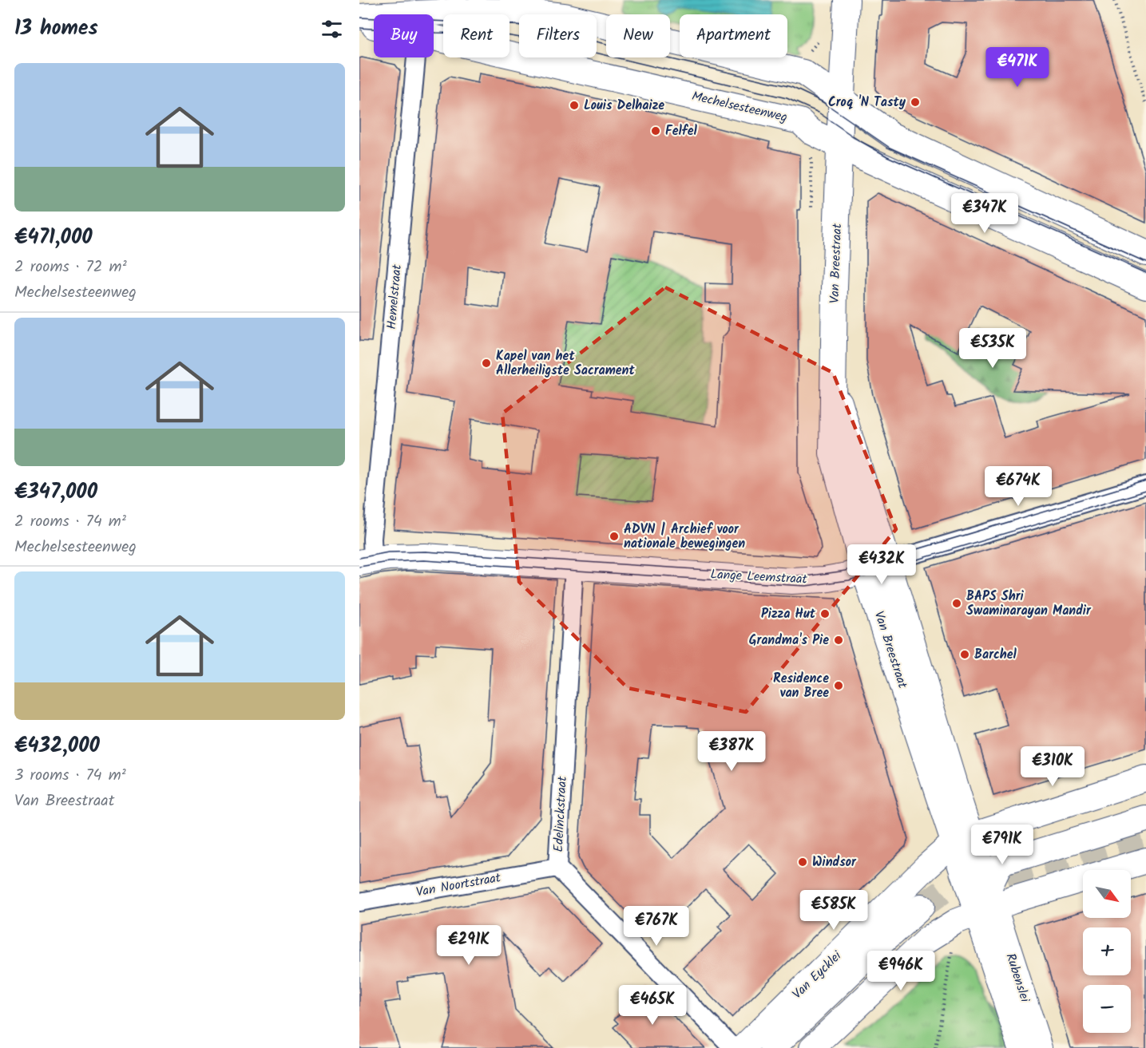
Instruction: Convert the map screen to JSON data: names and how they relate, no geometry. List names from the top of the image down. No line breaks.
{"streets":{"main road":["Mechelsesteenweg","Van Breestraat","Lange Leemstraat","Van Eycklei","Rubenslei"],"street":["Hemelstraat","Edelinckstraat","Van Noortstraat"]},"crossings":[["Mechelsesteenweg","Van Breestraat"],["Van Breestraat","Lange Leemstraat"],["Van Breestraat","Van Eycklei"],["Van Breestraat","Rubenslei"],["Hemelstraat","Lange Leemstraat"],["Lange Leemstraat","Edelinckstraat"],["Edelinckstraat","Van Noortstraat"]],"places":["Croq 'N Tasty","Louis Delhaize","Felfel","Kapel van het Allerheiligste Sacrament","ADVN | Archief voor nationale bewegingen","BAPS Shri Swaminarayan Mandir","Pizza Hut","Grandma's Pie","Barchel","Residence van Bree","Windsor"],"north":"bottom right","page":{"heading":"13 homes","chip":["Buy","Rent","Filters","New","Apartment"],"price":["€471K","€347K","€535K","€674K","€432K","€387K","€310K","€791K","€585K","€767K","€291K","€946K","€465K"],"list":[{"name":"€471,000","note":"2 rooms · 72 m² · Mechelsesteenweg"},{"name":"€347,000","note":"2 rooms · 74 m² · Mechelsesteenweg"},{"name":"€432,000","note":"3 rooms · 74 m² · Van Breestraat"}],"map_buttons":["+","−"]}}
